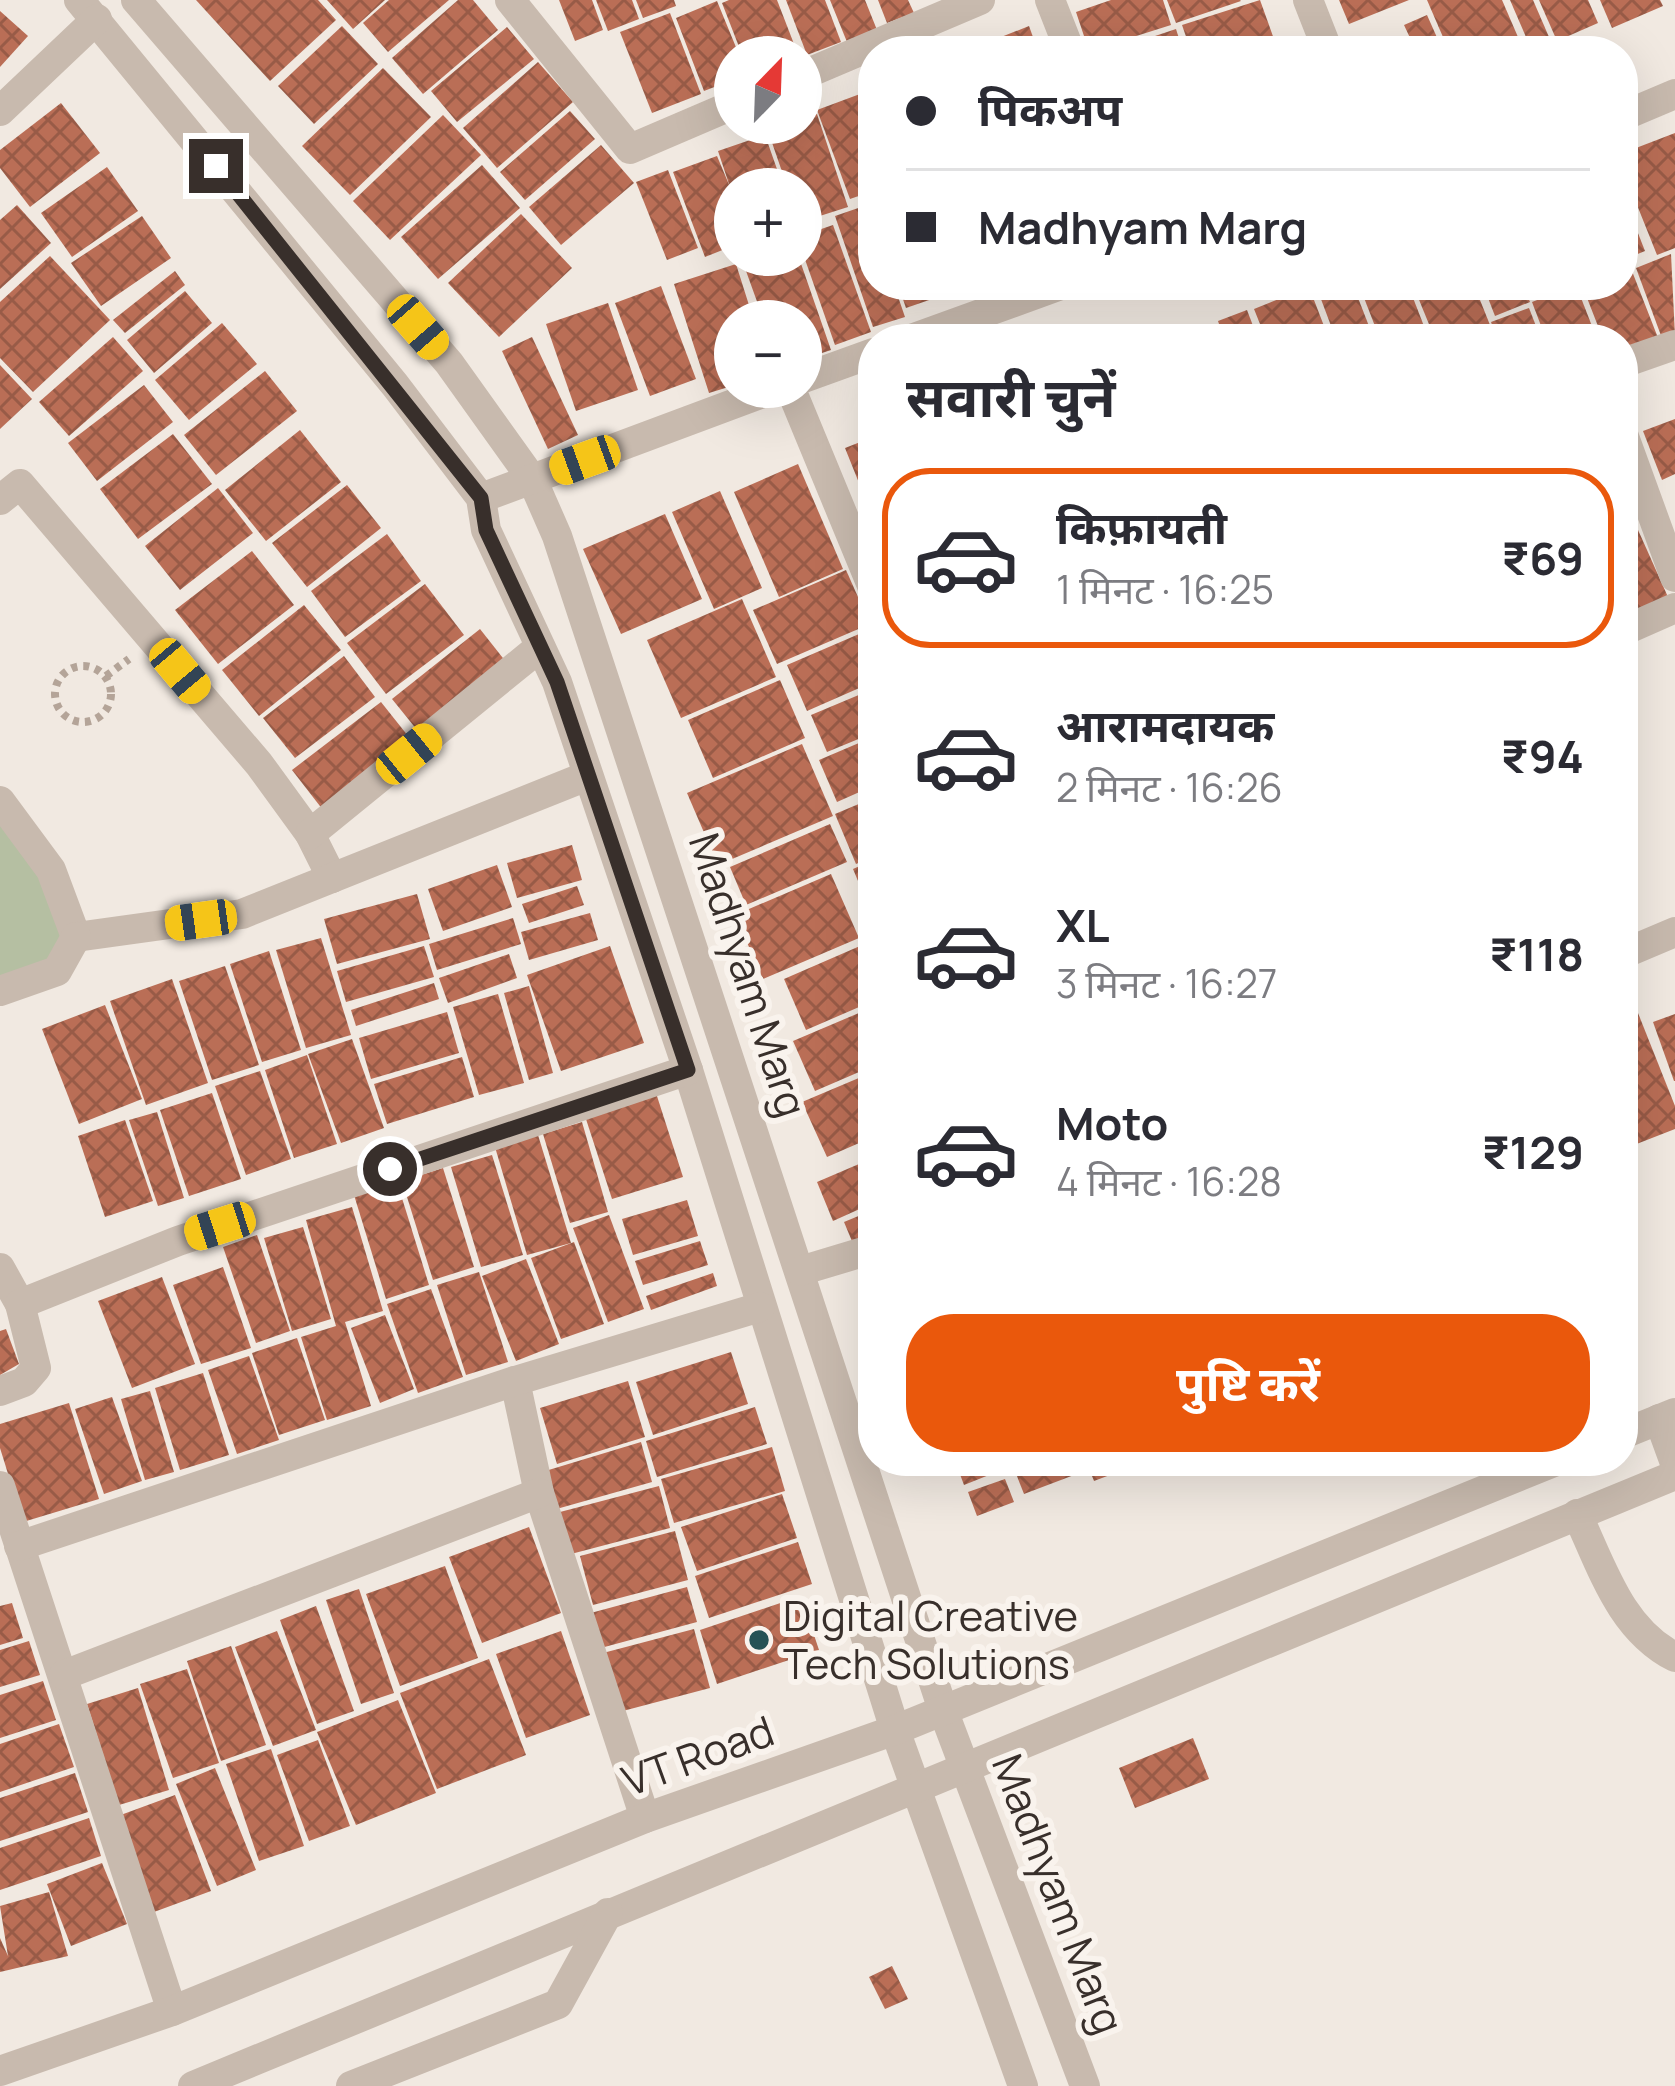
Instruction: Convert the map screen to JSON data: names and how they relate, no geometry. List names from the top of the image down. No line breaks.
{"streets":{"street":["Madhyam Marg","VT Road"]},"crossings":[["Madhyam Marg","VT Road"]],"places":["Digital Creative Tech Solutions"],"north":"top right","page":{"map_buttons":["+","−"],"banner":["पिकअप","Madhyam Marg"],"heading":"सवारी चुनें","list":[{"name":"किफ़ायती","note":"1 मिनट · 16:25","value":"₹69"},{"name":"आरामदायक","note":"2 मिनट · 16:26","value":"₹94"},{"name":"XL","note":"3 मिनट · 16:27","value":"₹118"},{"name":"Moto","note":"4 मिनट · 16:28","value":"₹129"}],"buttons":"पुष्टि करें"}}
